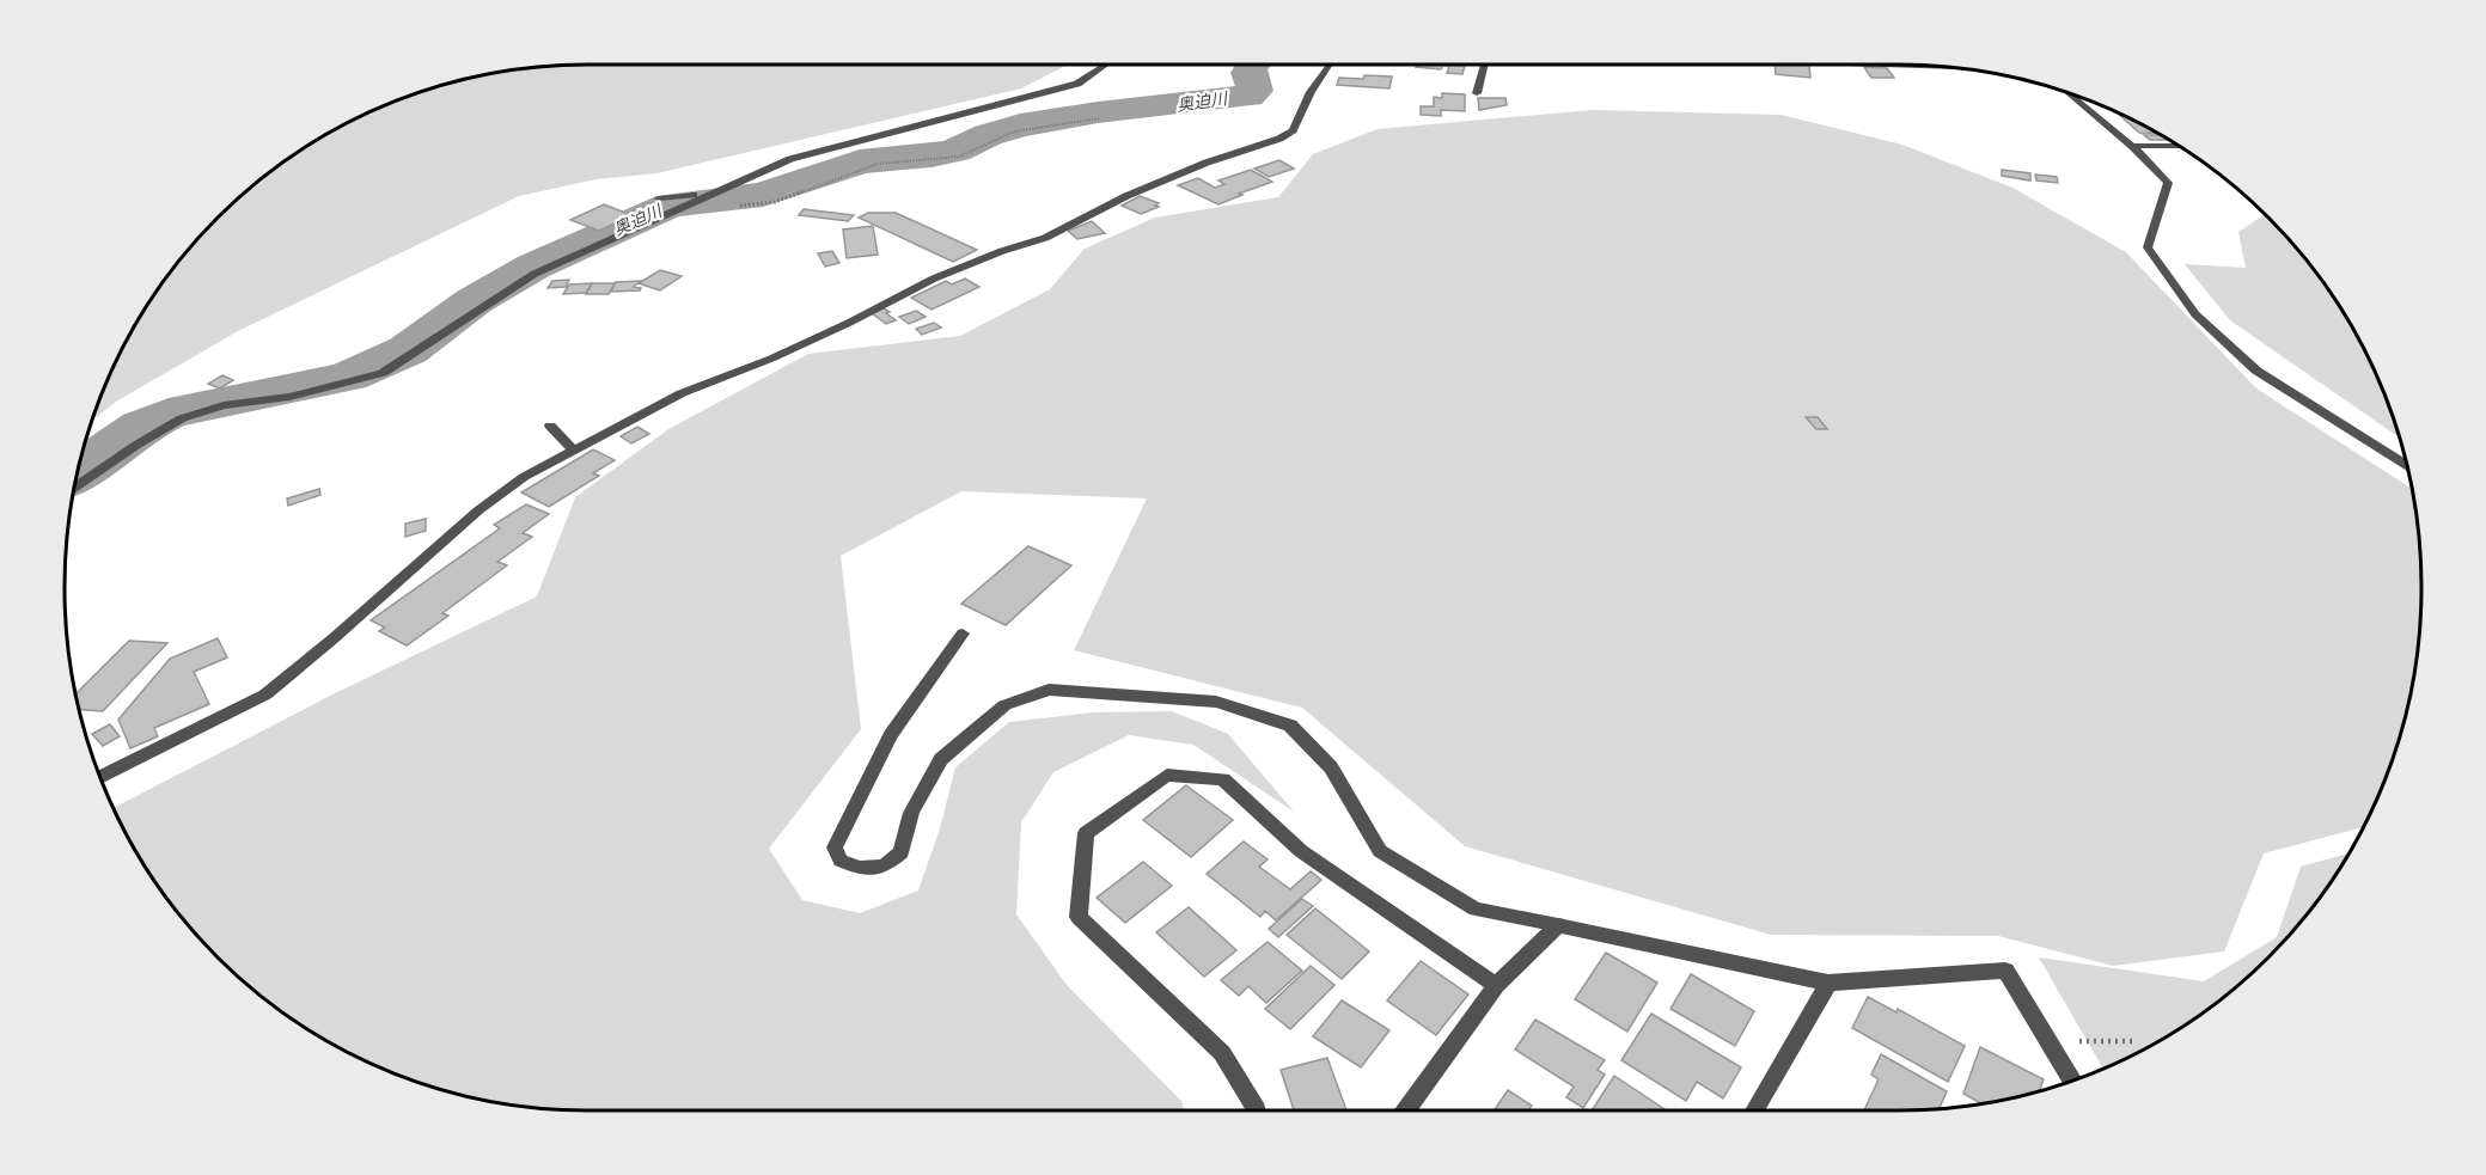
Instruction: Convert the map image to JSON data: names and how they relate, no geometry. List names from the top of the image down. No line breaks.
{"water":["奥迫川"]}
